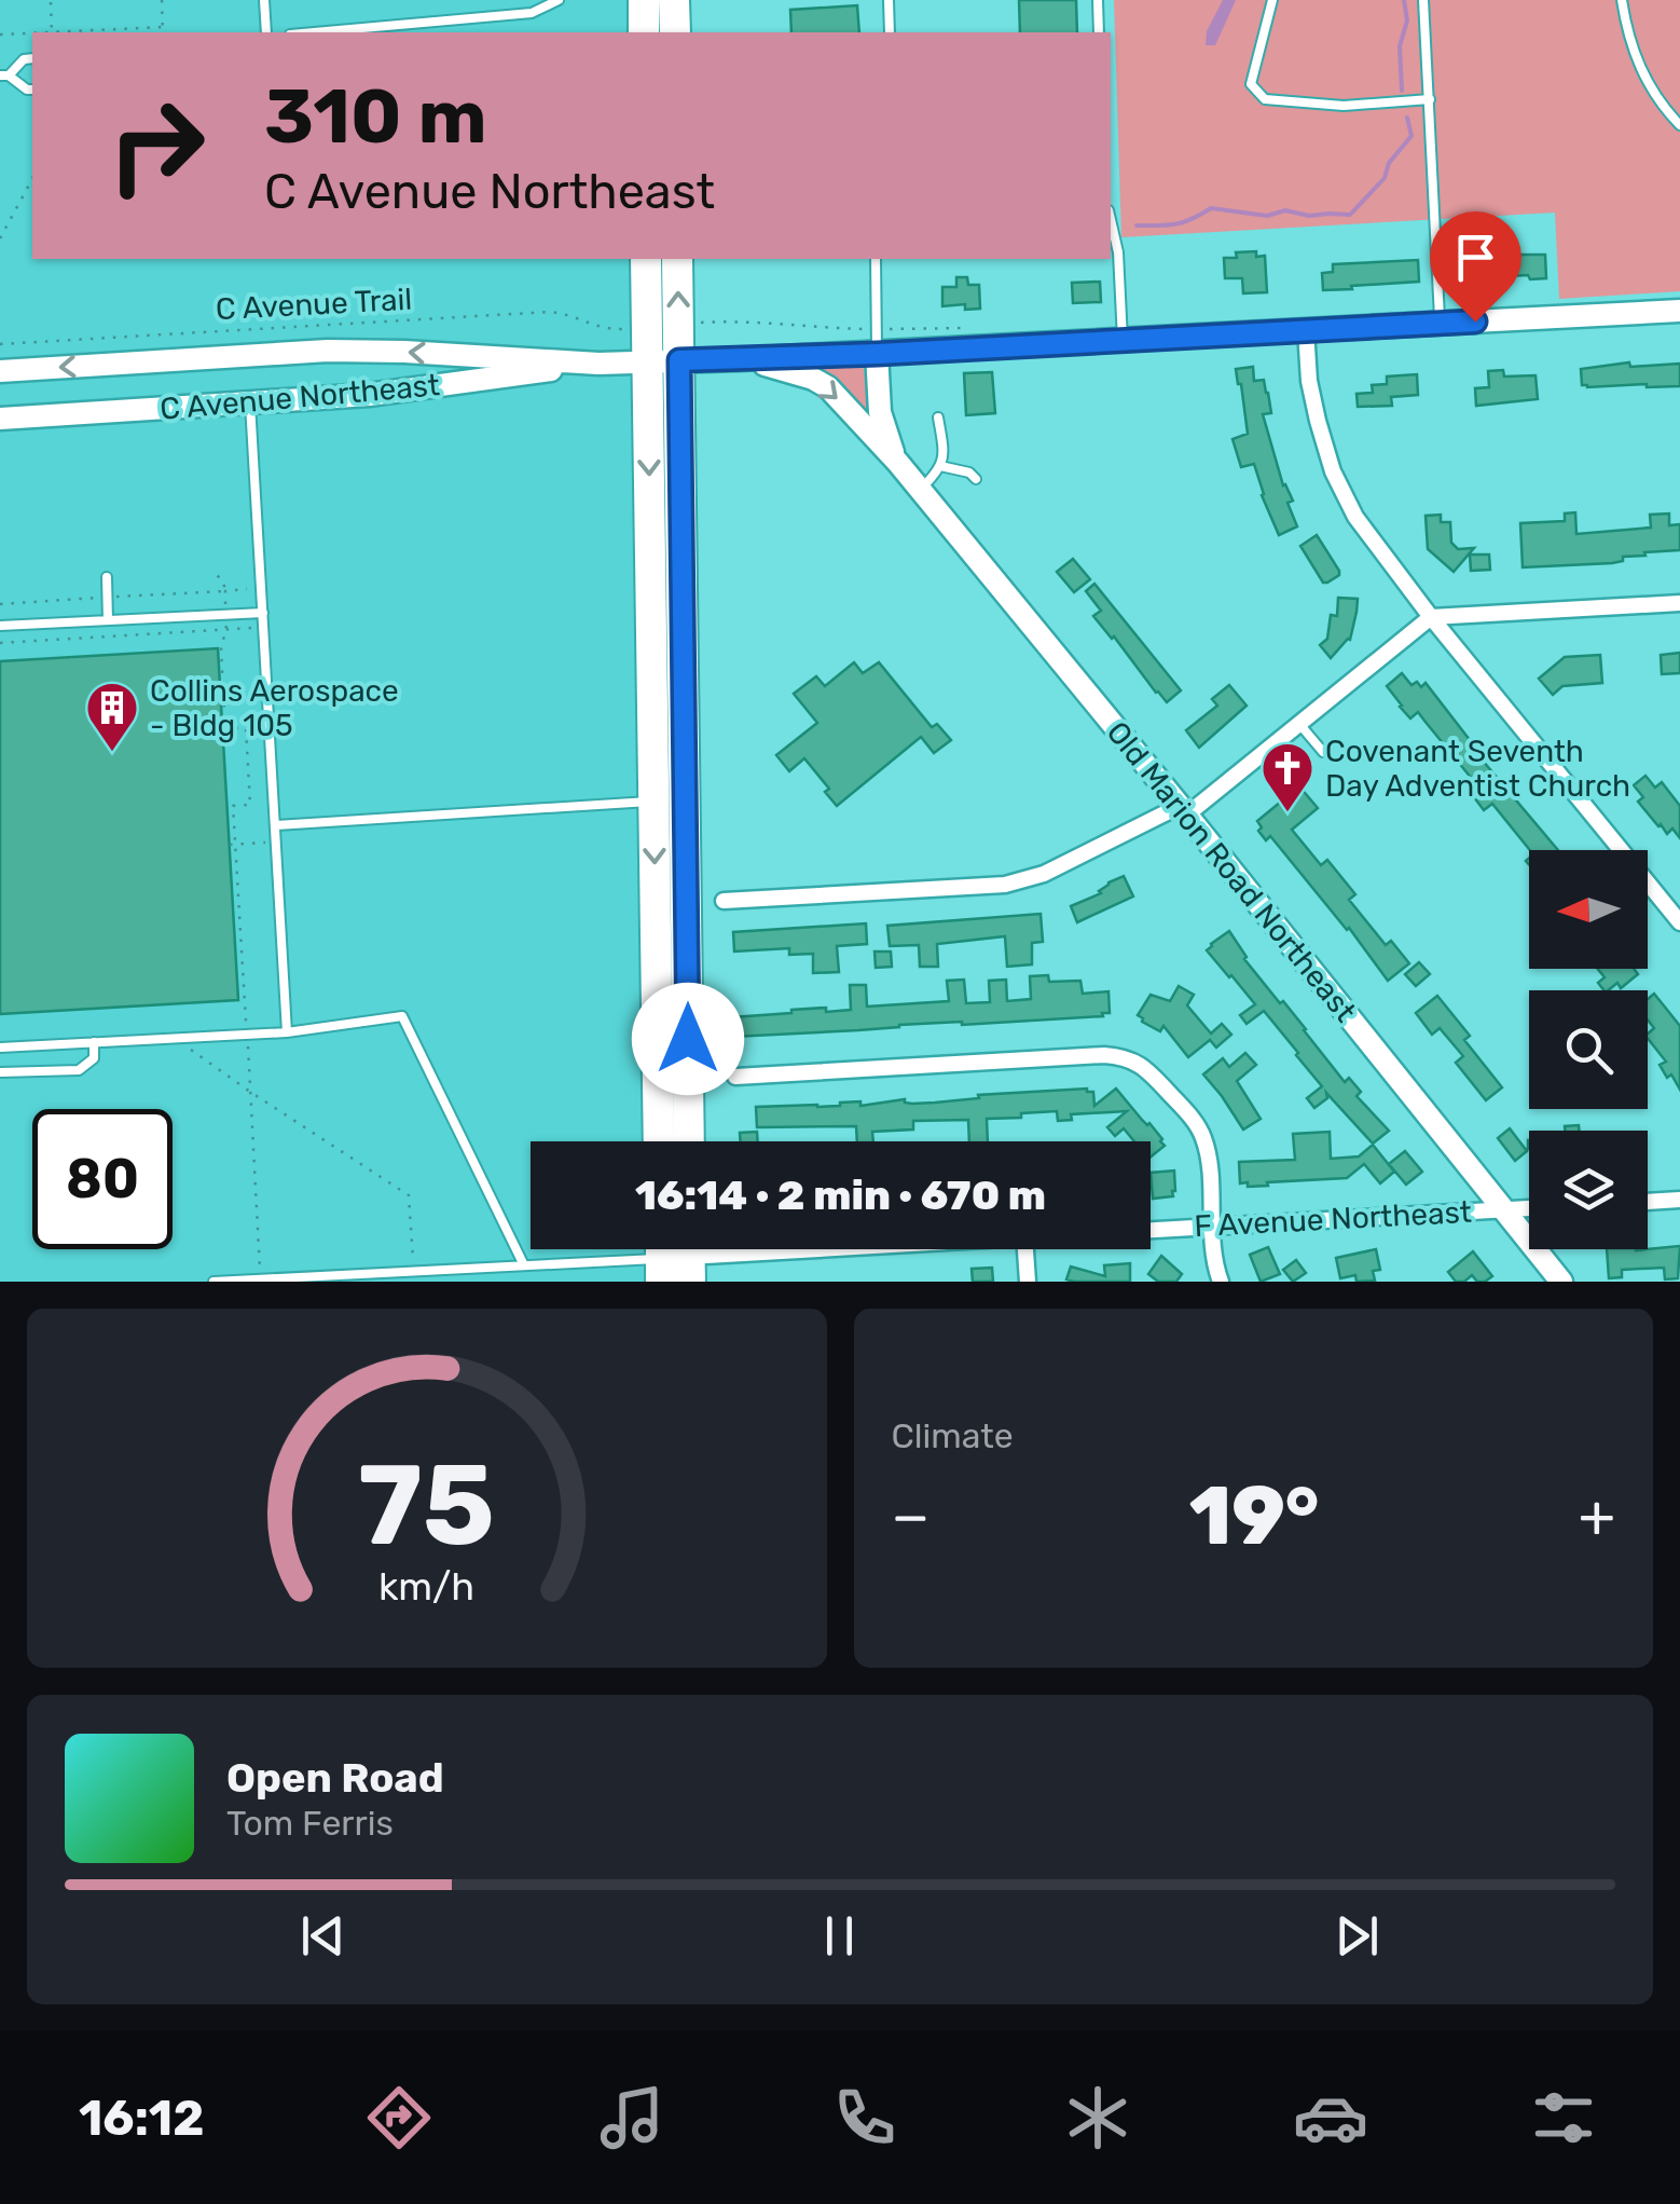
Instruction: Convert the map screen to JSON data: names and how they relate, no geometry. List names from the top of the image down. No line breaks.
{"streets":{"main road":["C Avenue Northeast","Old Marion Road Northeast"],"street":["F Avenue Northeast"],"path":["C Avenue Trail"]},"crossings":[["C Avenue Northeast","Old Marion Road Northeast"],["Old Marion Road Northeast","F Avenue Northeast"]],"places":{"building":["Collins Aerospace - Bldg 105"],"church":["Covenant Seventh Day Adventist Church"]},"north":"left","page":{"turn":["310 m","C Avenue Northeast"],"limit":"80","trip":"16:14 · 2 min · 670 m","tile":"Climate","heat":["−","19°","+"],"song":["Open Road","Tom Ferris"],"tabs":"16:12","gauge":["75","km/h"]}}
